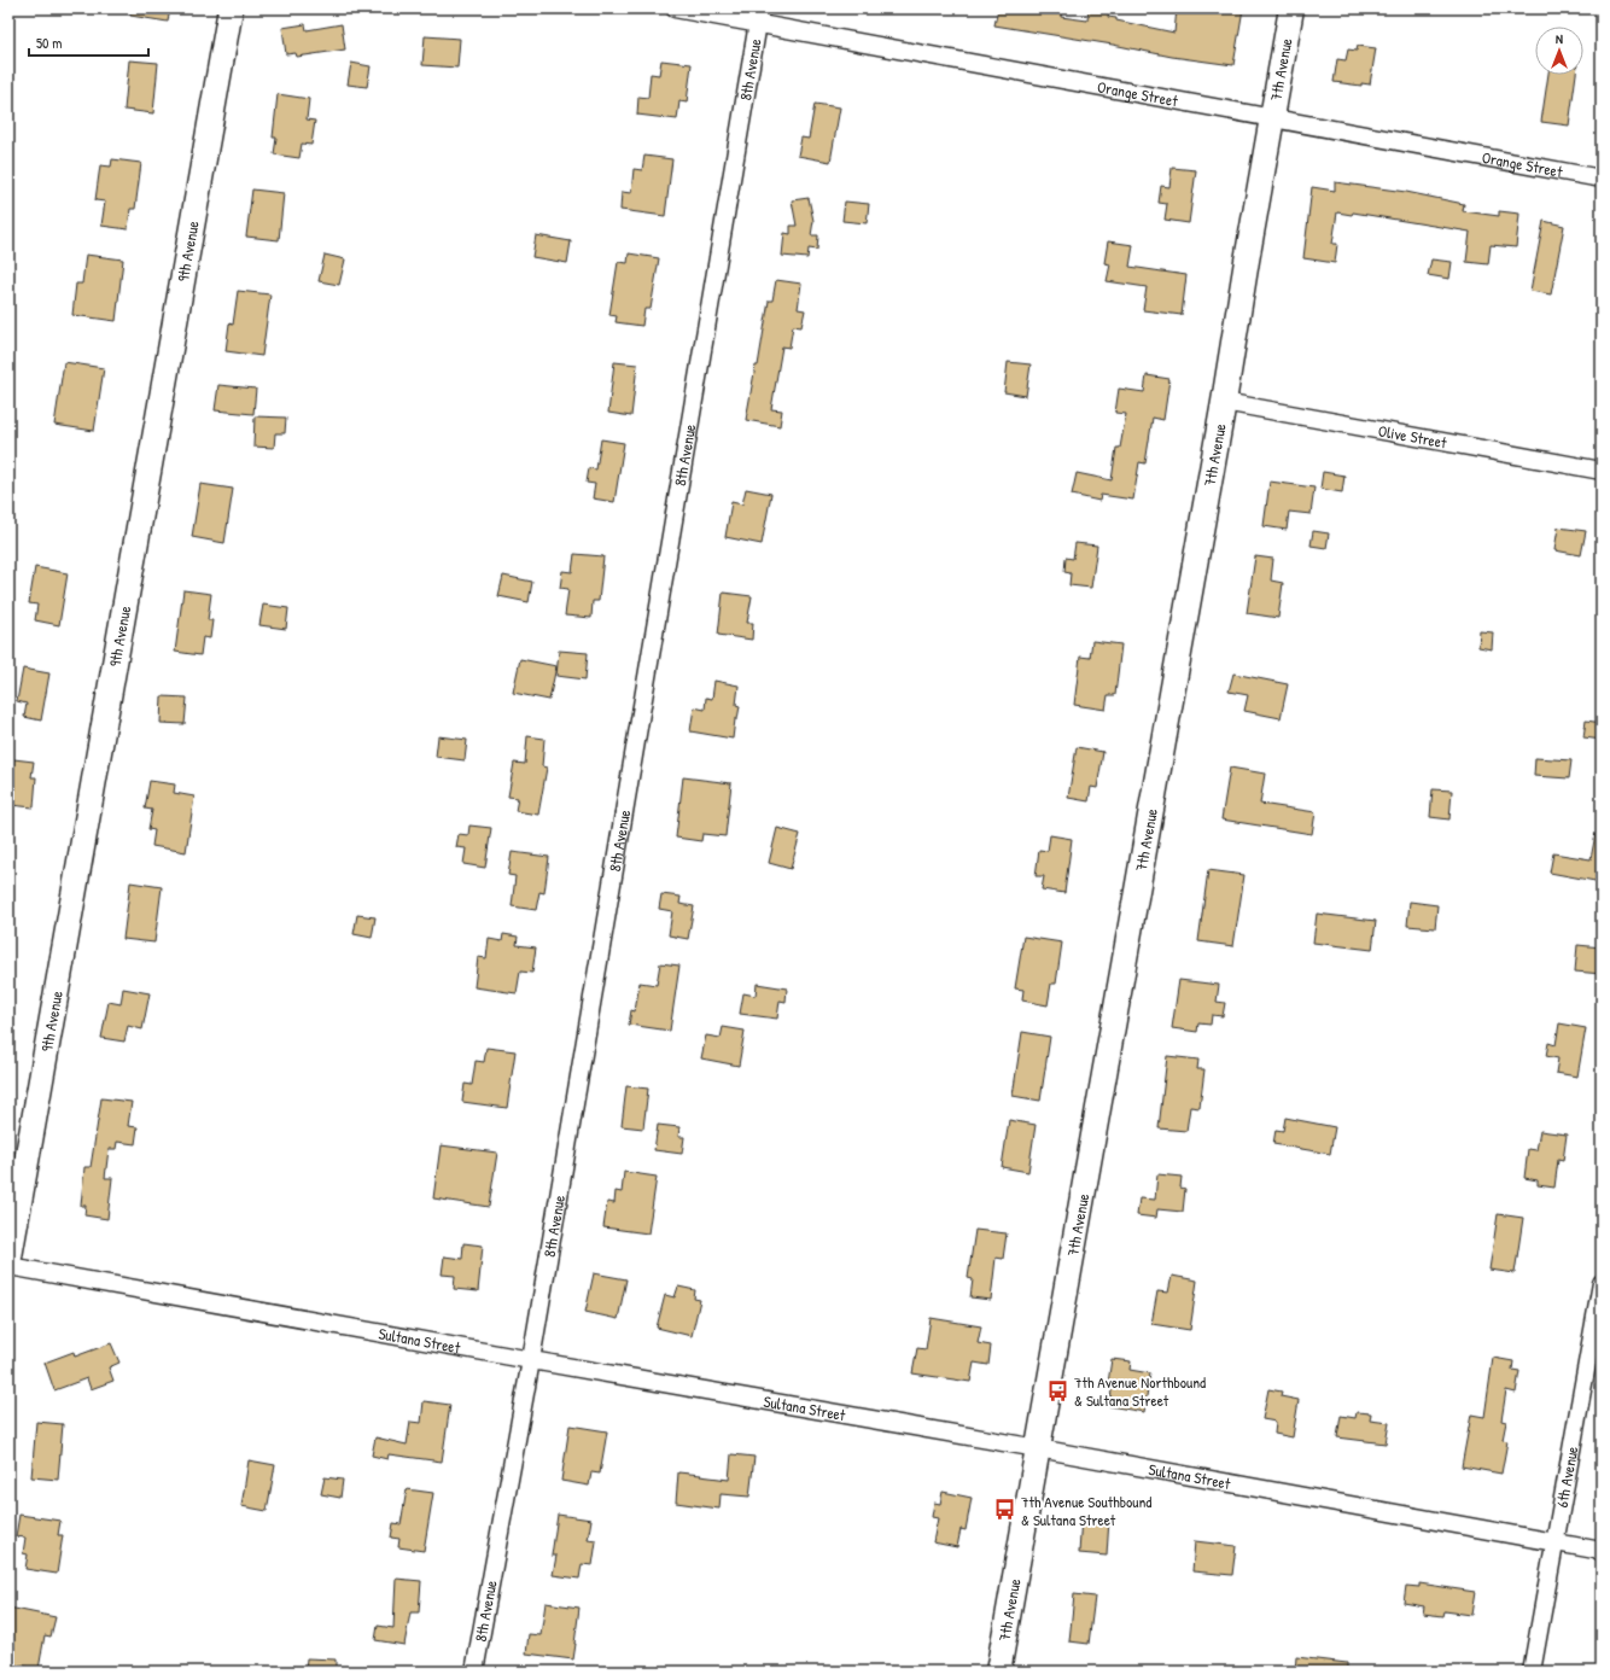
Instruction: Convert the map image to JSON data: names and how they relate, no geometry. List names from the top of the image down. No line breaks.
{"streets":{"street":["8th Avenue","7th Avenue","Orange Street","9th Avenue","Olive Street","Sultana Street","6th Avenue"]},"crossings":[["8th Avenue","Orange Street"],["8th Avenue","Sultana Street"],["7th Avenue","Orange Street"],["7th Avenue","Olive Street"],["7th Avenue","Sultana Street"],["9th Avenue","Sultana Street"],["Sultana Street","6th Avenue"]],"places":{"bus stop":["7th Avenue Northbound & Sultana Street","7th Avenue Southbound & Sultana Street"]},"scale_bar":"50 m","north":"top"}
